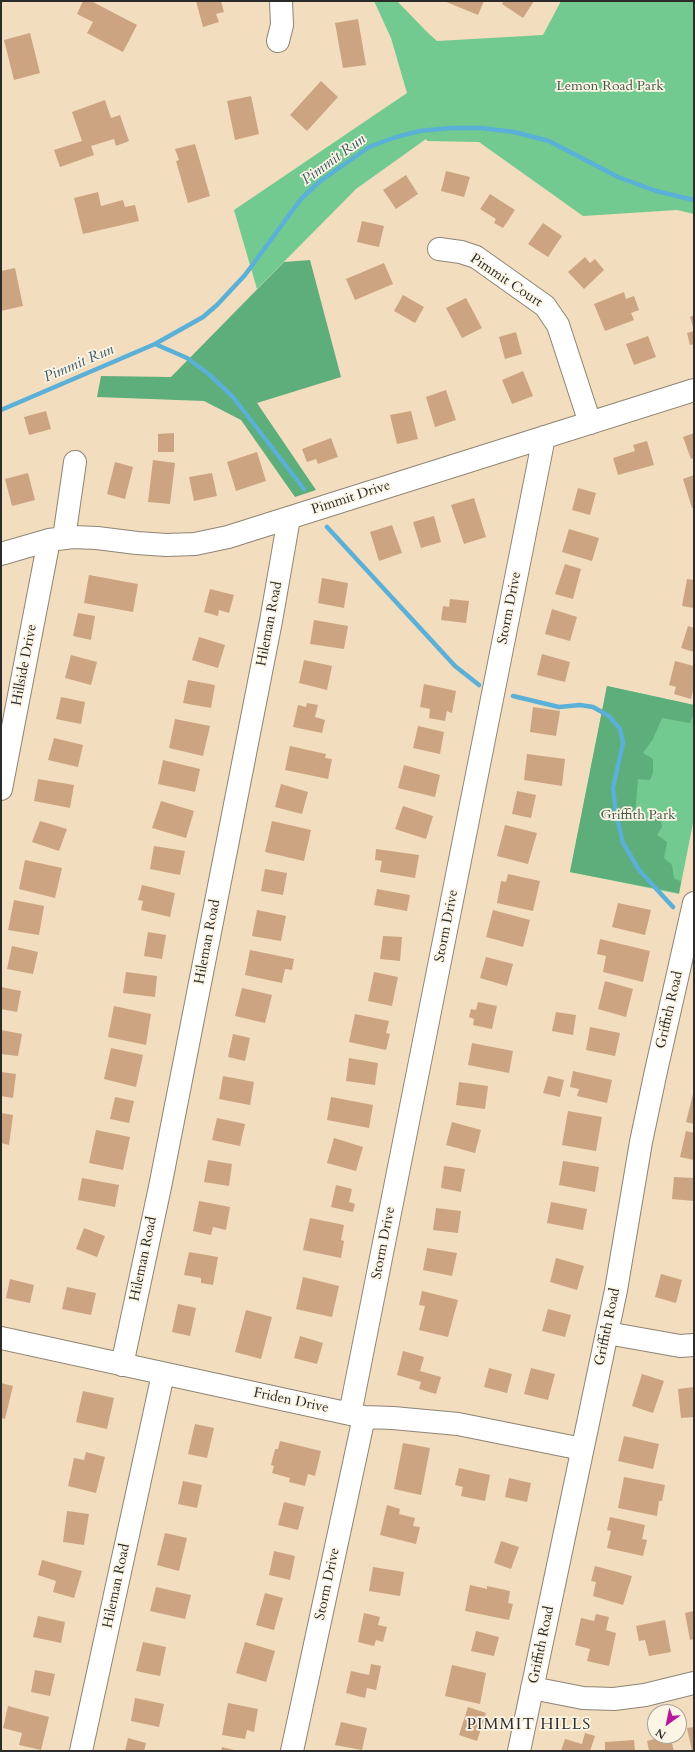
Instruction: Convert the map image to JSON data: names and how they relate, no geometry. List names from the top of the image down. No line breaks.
{"streets":{"street":["Pimmit Court","Pimmit Drive","Storm Drive","Hileman Road","Hillside Drive","Griffith Road","Friden Drive"]},"crossings":[["Pimmit Court","Pimmit Drive"],["Pimmit Drive","Storm Drive"],["Pimmit Drive","Hileman Road"],["Pimmit Drive","Hillside Drive"],["Storm Drive","Friden Drive"],["Hileman Road","Friden Drive"],["Griffith Road","Friden Drive"]],"districts":["PIMMIT HILLS"],"water":["Pimmit Run"],"parks":["Lemon Road Park","Griffith Park"],"north":"bottom left"}
